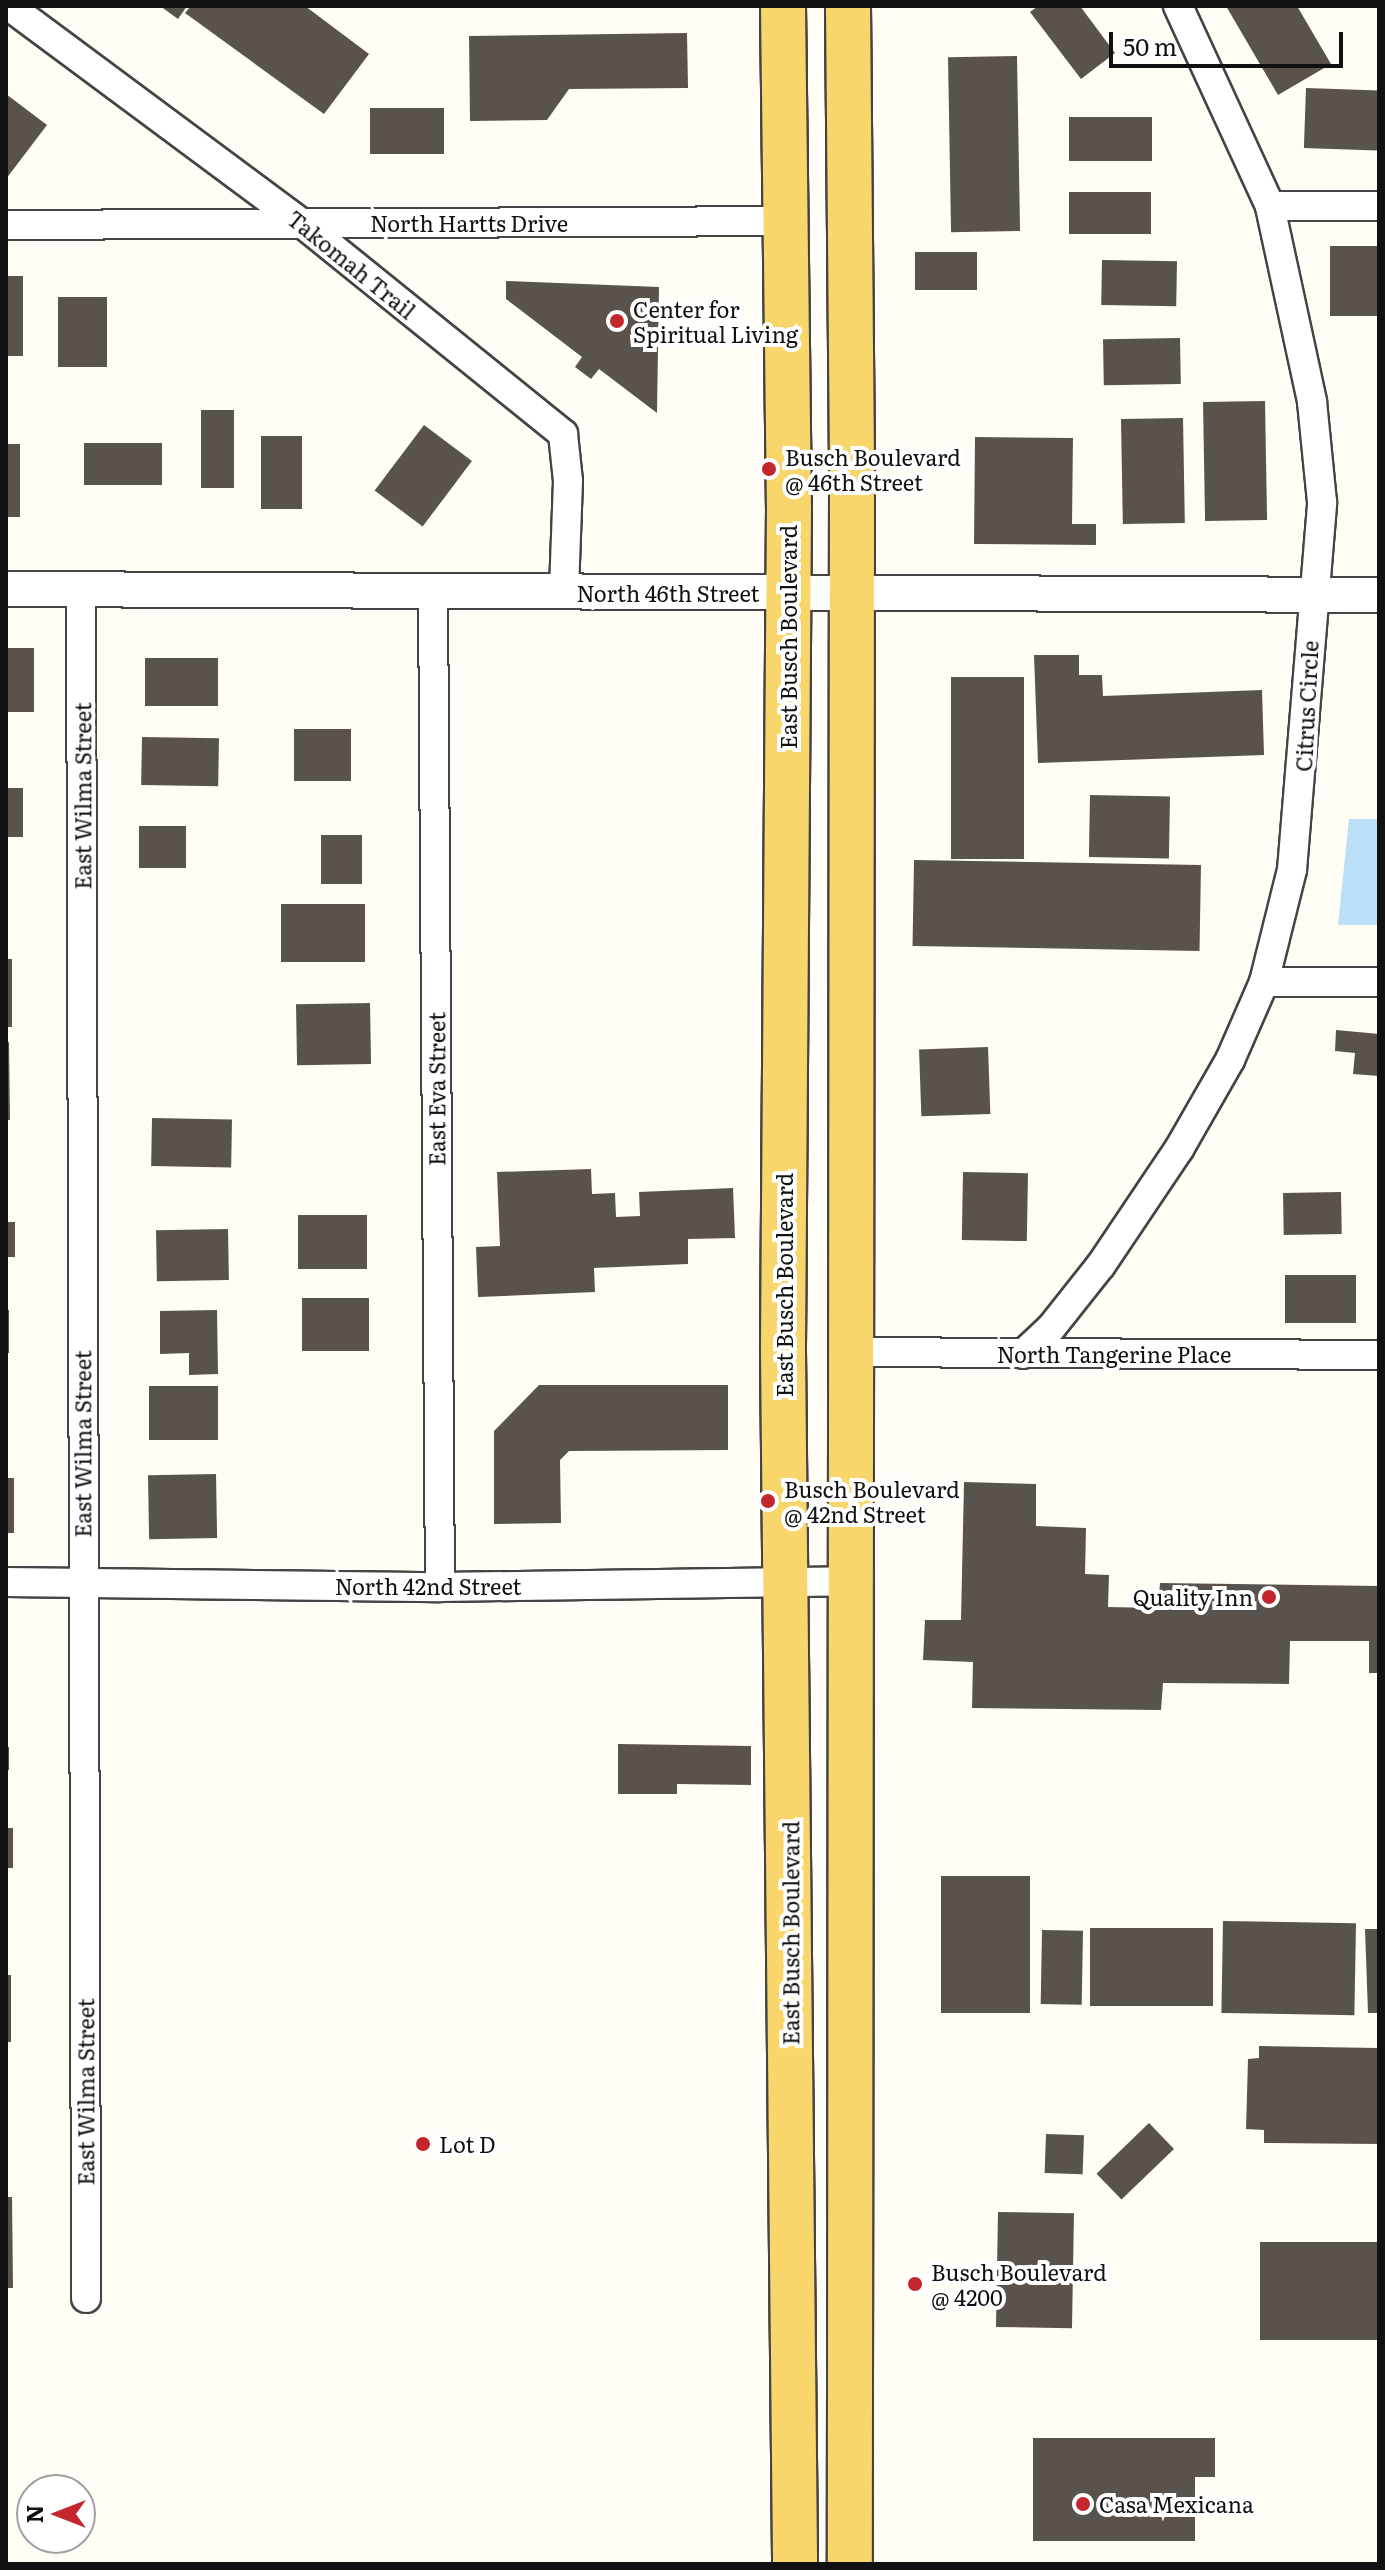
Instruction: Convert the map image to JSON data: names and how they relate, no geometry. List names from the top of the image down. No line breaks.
{"streets":{"main road":["East Busch Boulevard"],"street":["North Hartts Drive","Takomah Trail","North 46th Street","Citrus Circle","East Wilma Street","East Eva Street","North Tangerine Place","North 42nd Street"]},"crossings":[["North Hartts Drive","Takomah Trail"],["North Hartts Drive","East Busch Boulevard"],["Takomah Trail","North 46th Street"],["North 46th Street","East Busch Boulevard"],["North 46th Street","Citrus Circle"],["North 46th Street","East Wilma Street"],["North 46th Street","East Eva Street"],["East Busch Boulevard","North 42nd Street"],["Citrus Circle","North Tangerine Place"],["East Wilma Street","North 42nd Street"],["East Eva Street","North 42nd Street"]],"places":["Center for Spiritual Living","Busch Boulevard @ 46th Street","Busch Boulevard @ 42nd Street","Quality Inn","Lot D","Busch Boulevard @ 4200","Casa Mexicana"],"scale_bar":"50 m","north":"left"}
